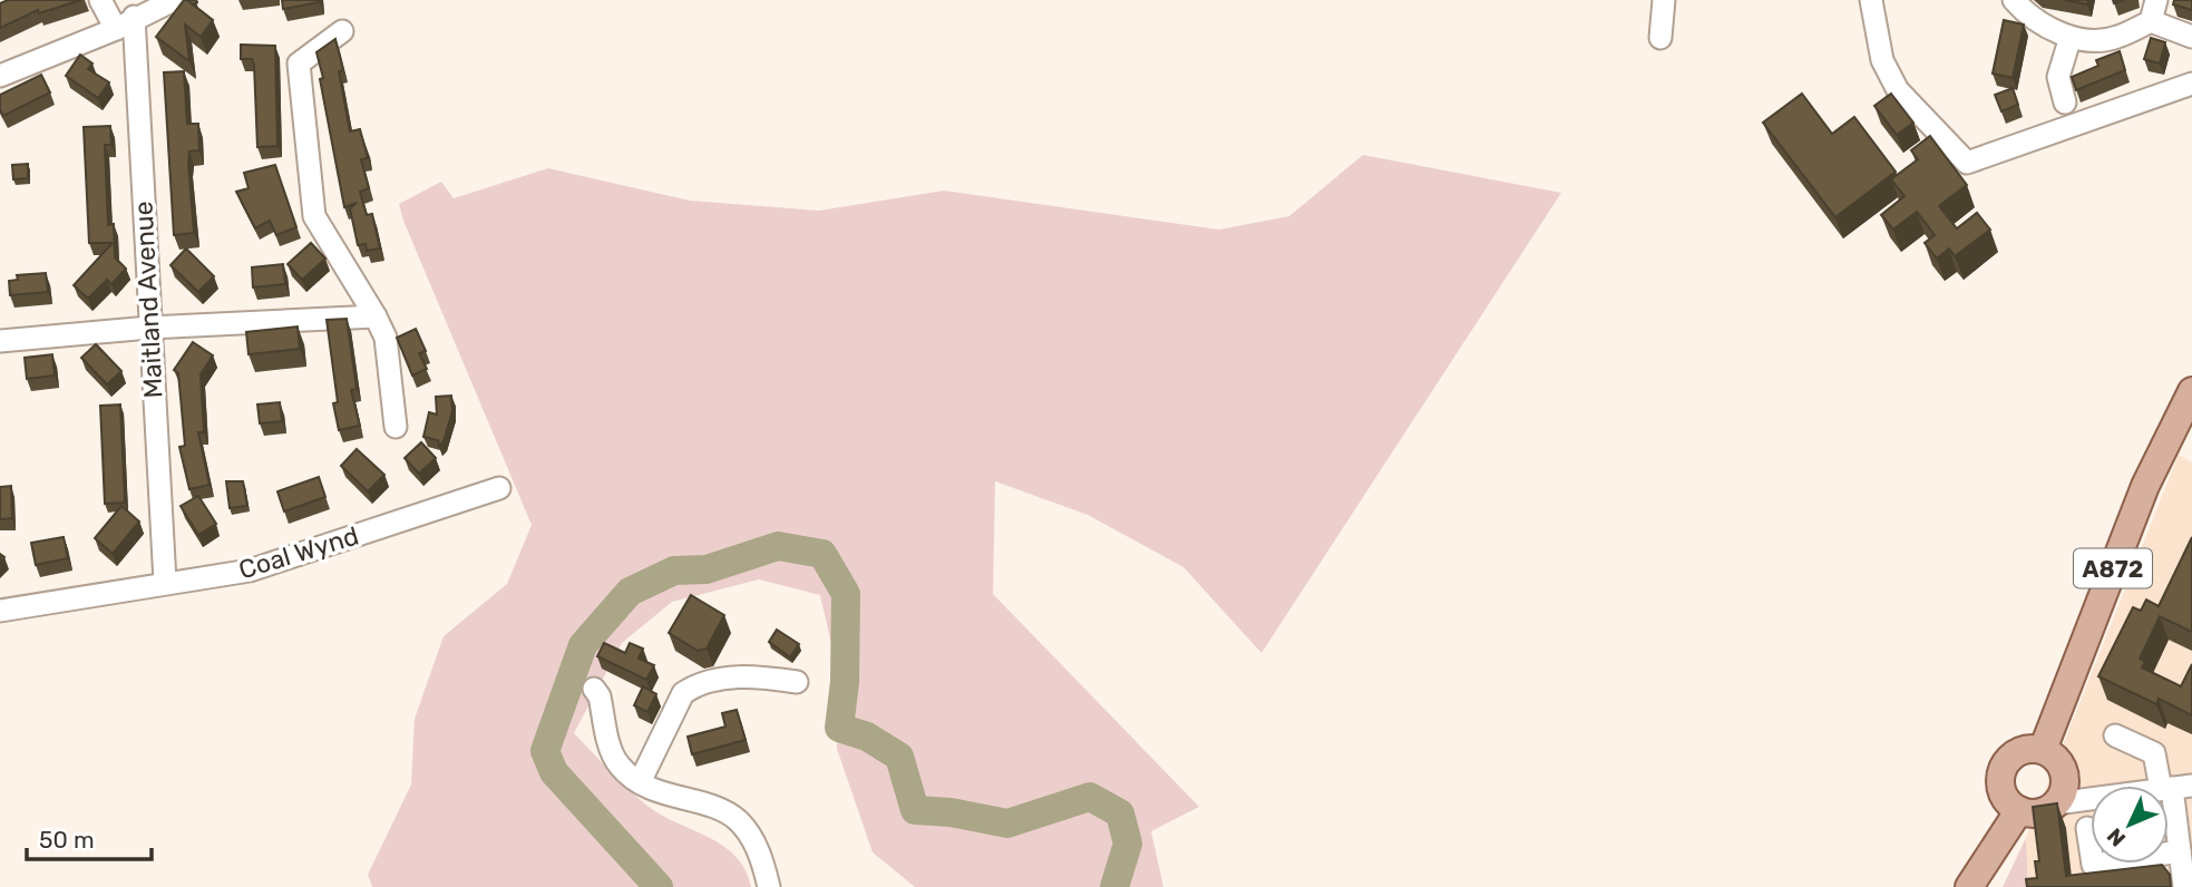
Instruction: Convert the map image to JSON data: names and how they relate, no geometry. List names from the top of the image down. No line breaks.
{"streets":{"main road":["A872"],"street":["Maitland Avenue","Coal Wynd"]},"crossings":[["Maitland Avenue","Coal Wynd"]],"scale_bar":"50 m","north":"bottom left"}
